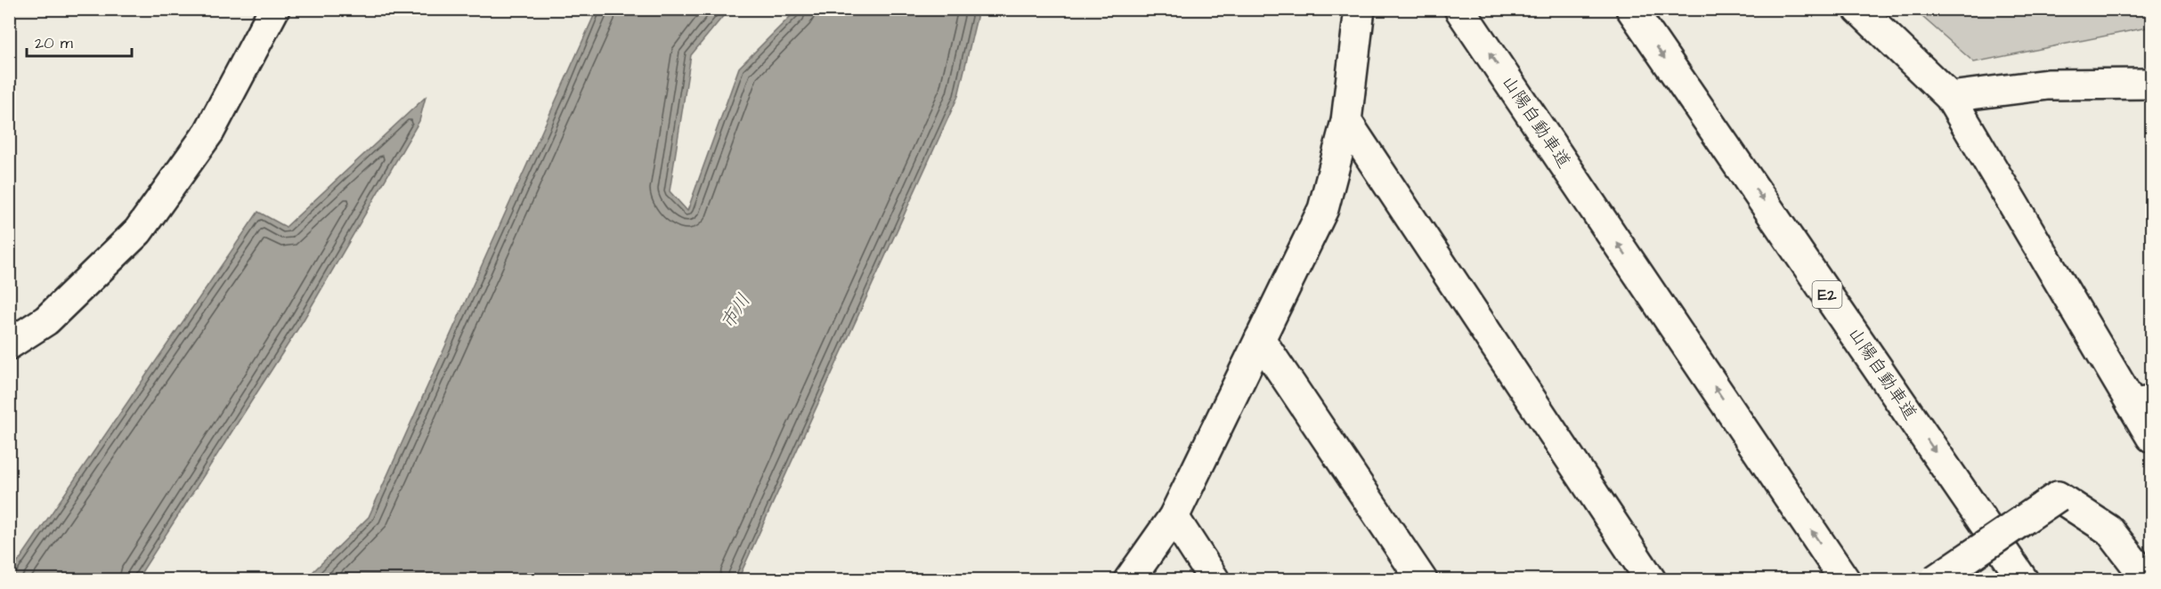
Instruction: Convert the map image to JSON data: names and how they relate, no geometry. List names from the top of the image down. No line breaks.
{"streets":{"main road":["山陽自動車道","E2"]},"water":["市川"],"scale_bar":"20 m"}
